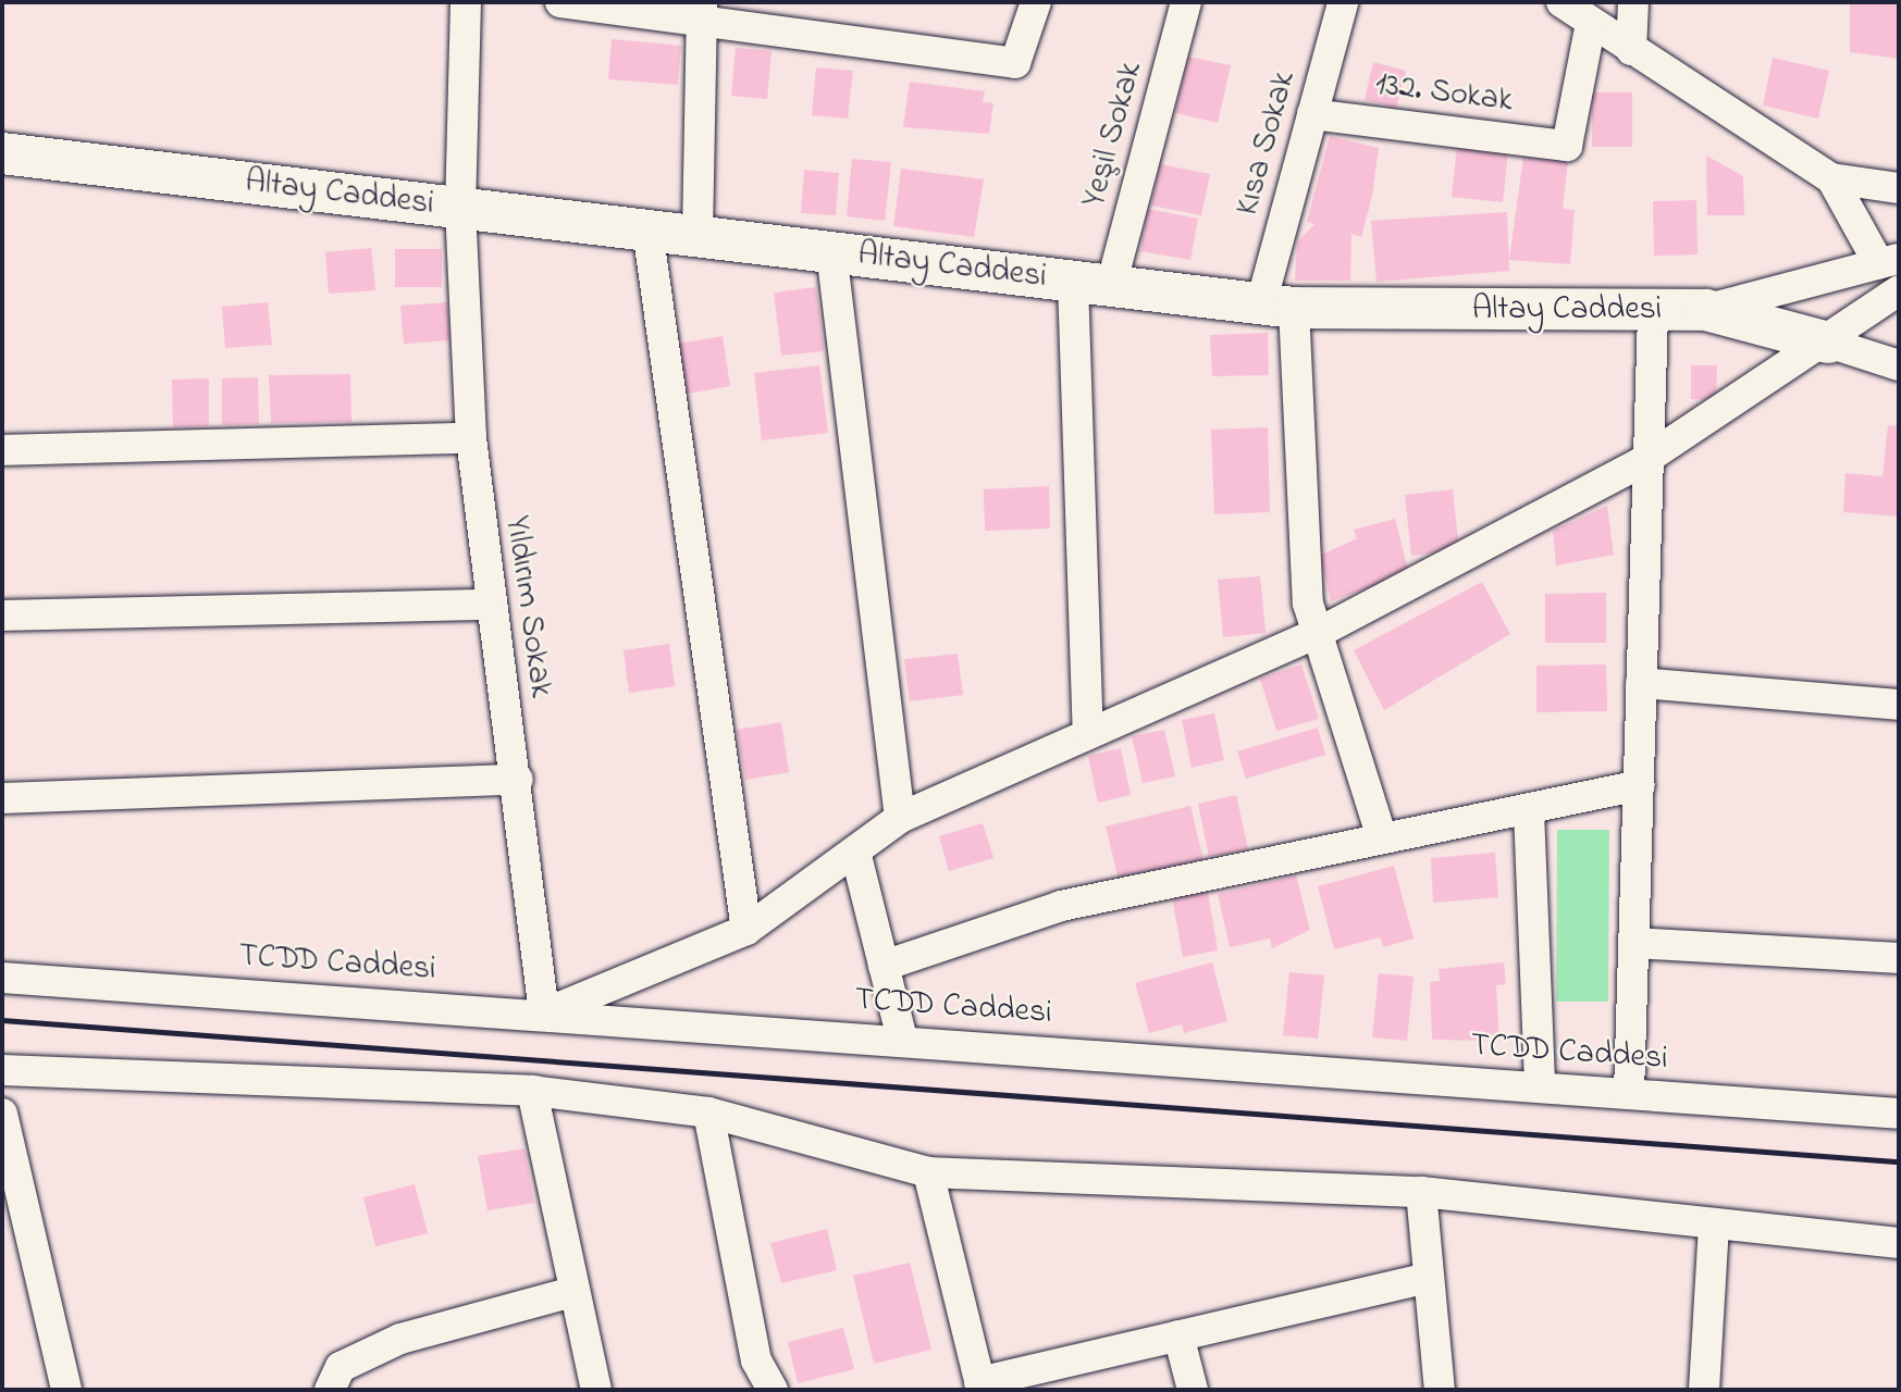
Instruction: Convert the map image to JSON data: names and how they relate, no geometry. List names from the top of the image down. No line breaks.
{"streets":{"main road":["Altay Caddesi"],"street":["132. Sokak","Yeşil Sokak","Kısa Sokak","Yıldırım Sokak","TCDD Caddesi"]},"crossings":[["132. Sokak","Kısa Sokak"],["Yeşil Sokak","Altay Caddesi"],["Kısa Sokak","Altay Caddesi"],["Altay Caddesi","Yıldırım Sokak"],["Yıldırım Sokak","TCDD Caddesi"]]}
